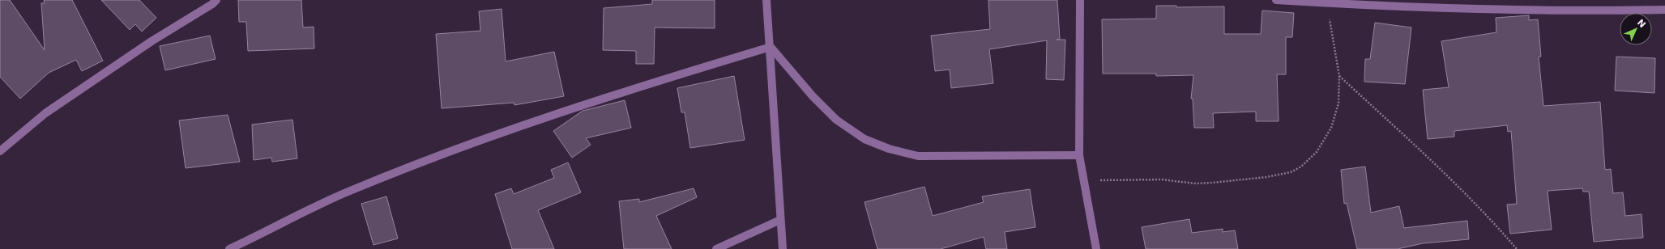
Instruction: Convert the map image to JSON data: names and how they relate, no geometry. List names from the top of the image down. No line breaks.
{"north":"top right"}
